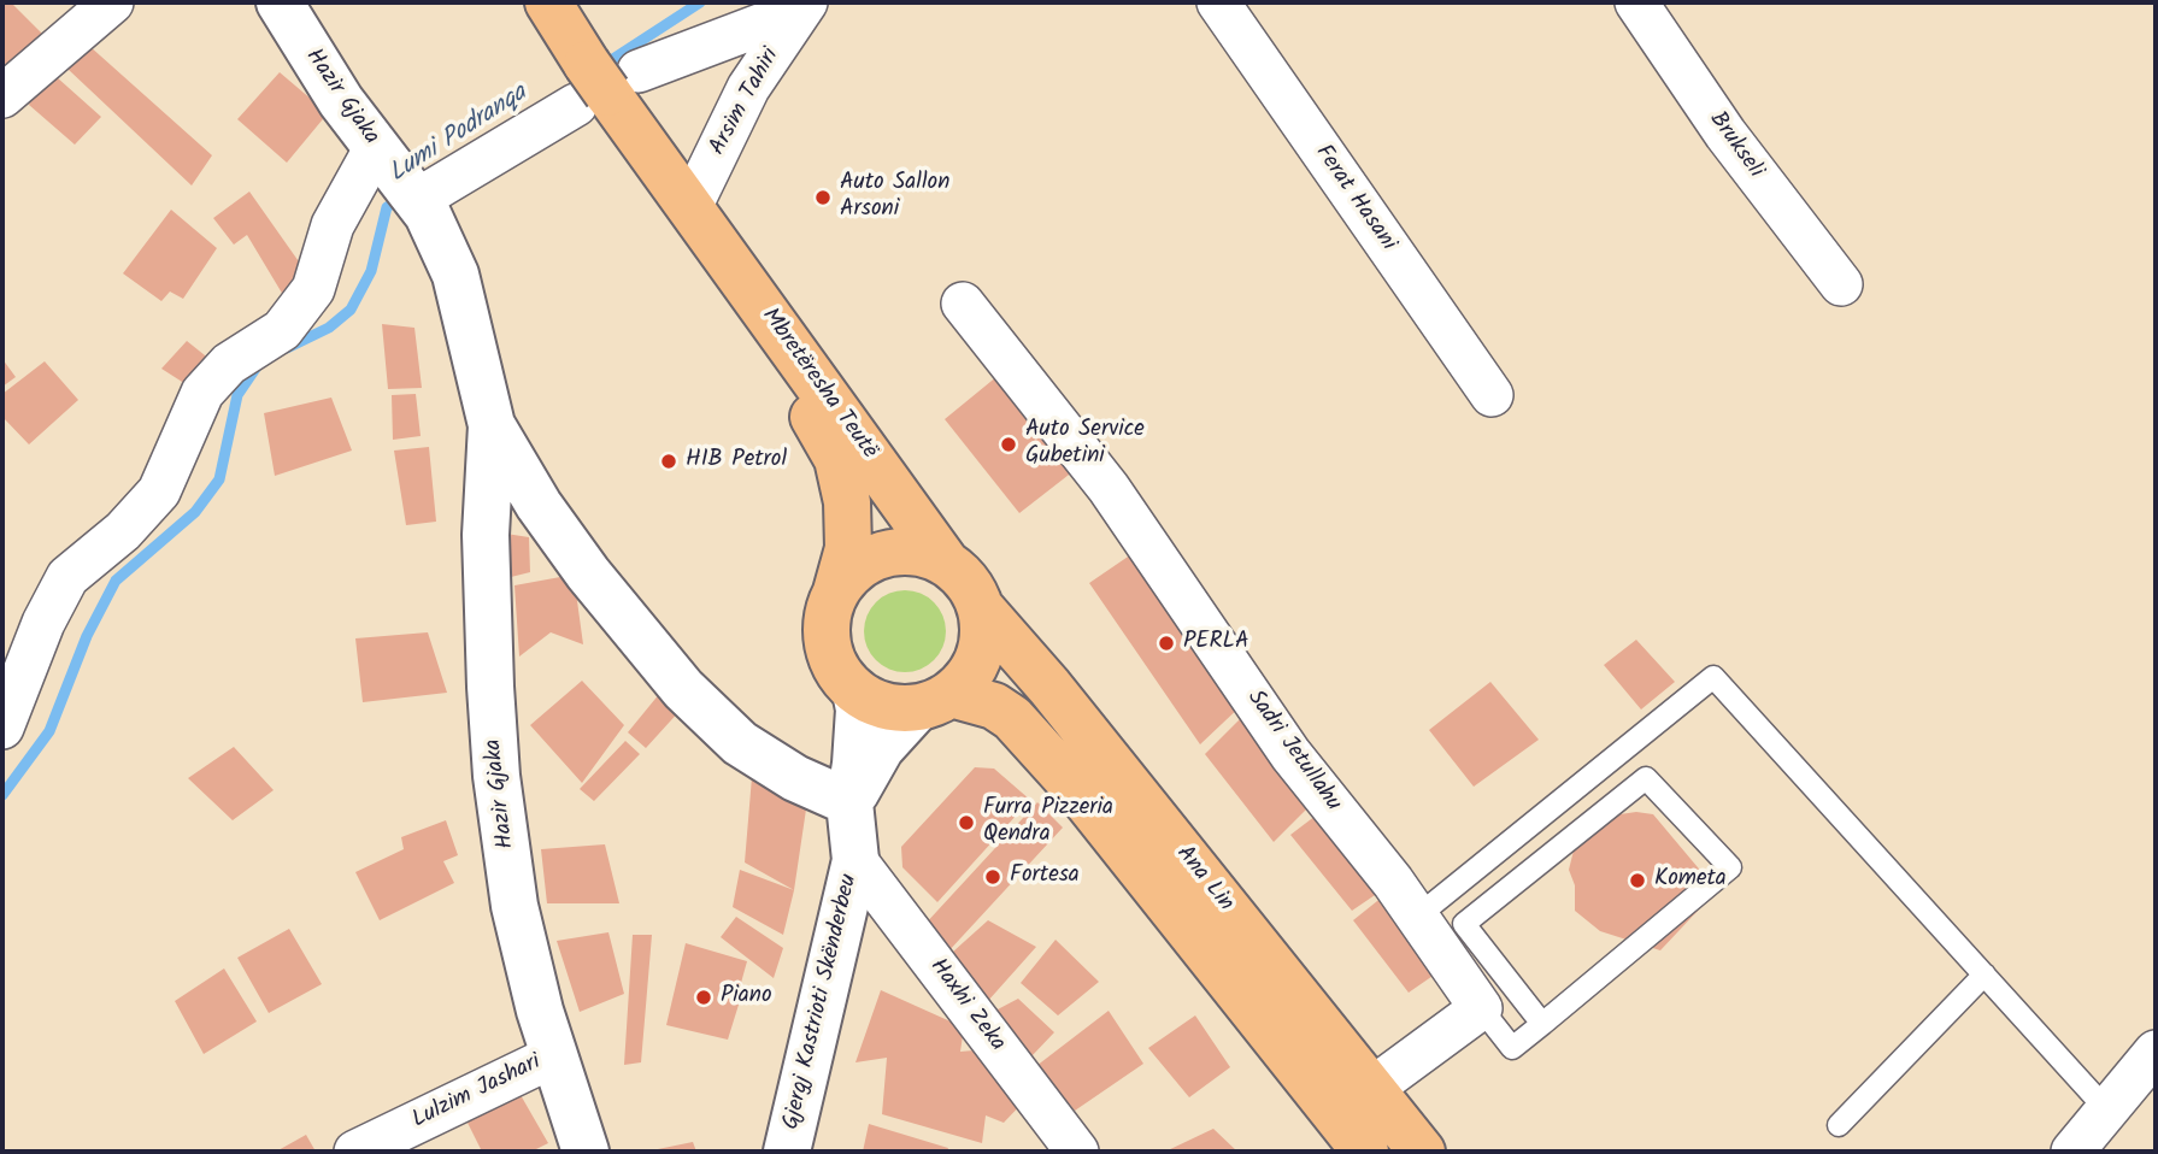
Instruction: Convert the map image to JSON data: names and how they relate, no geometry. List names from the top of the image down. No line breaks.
{"streets":{"main road":["Mbretëresha Teutë","Ana Lin"],"street":["Hazir Gjaka","Arsim Tahiri","Brukseli","Ferat Hasani","Sadri Jetullahu","Gjergj Kastrioti Skënderbeu","Haxhi Zeka","Lulzim Jashari"]},"crossings":[["Hazir Gjaka","Gjergj Kastrioti Skënderbeu"],["Hazir Gjaka","Lulzim Jashari"],["Arsim Tahiri","Mbretëresha Teutë"],["Mbretëresha Teutë","Ana Lin"],["Mbretëresha Teutë","Gjergj Kastrioti Skënderbeu"],["Ana Lin","Gjergj Kastrioti Skënderbeu"],["Gjergj Kastrioti Skënderbeu","Haxhi Zeka"]],"water":["Lumi Podranqa"],"places":["Auto Sallon Arsoni","Auto Service Gubetini","HIB Petrol","PERLA","Furra Pizzeria Qendra","Fortesa","Kometa","Piano"]}
